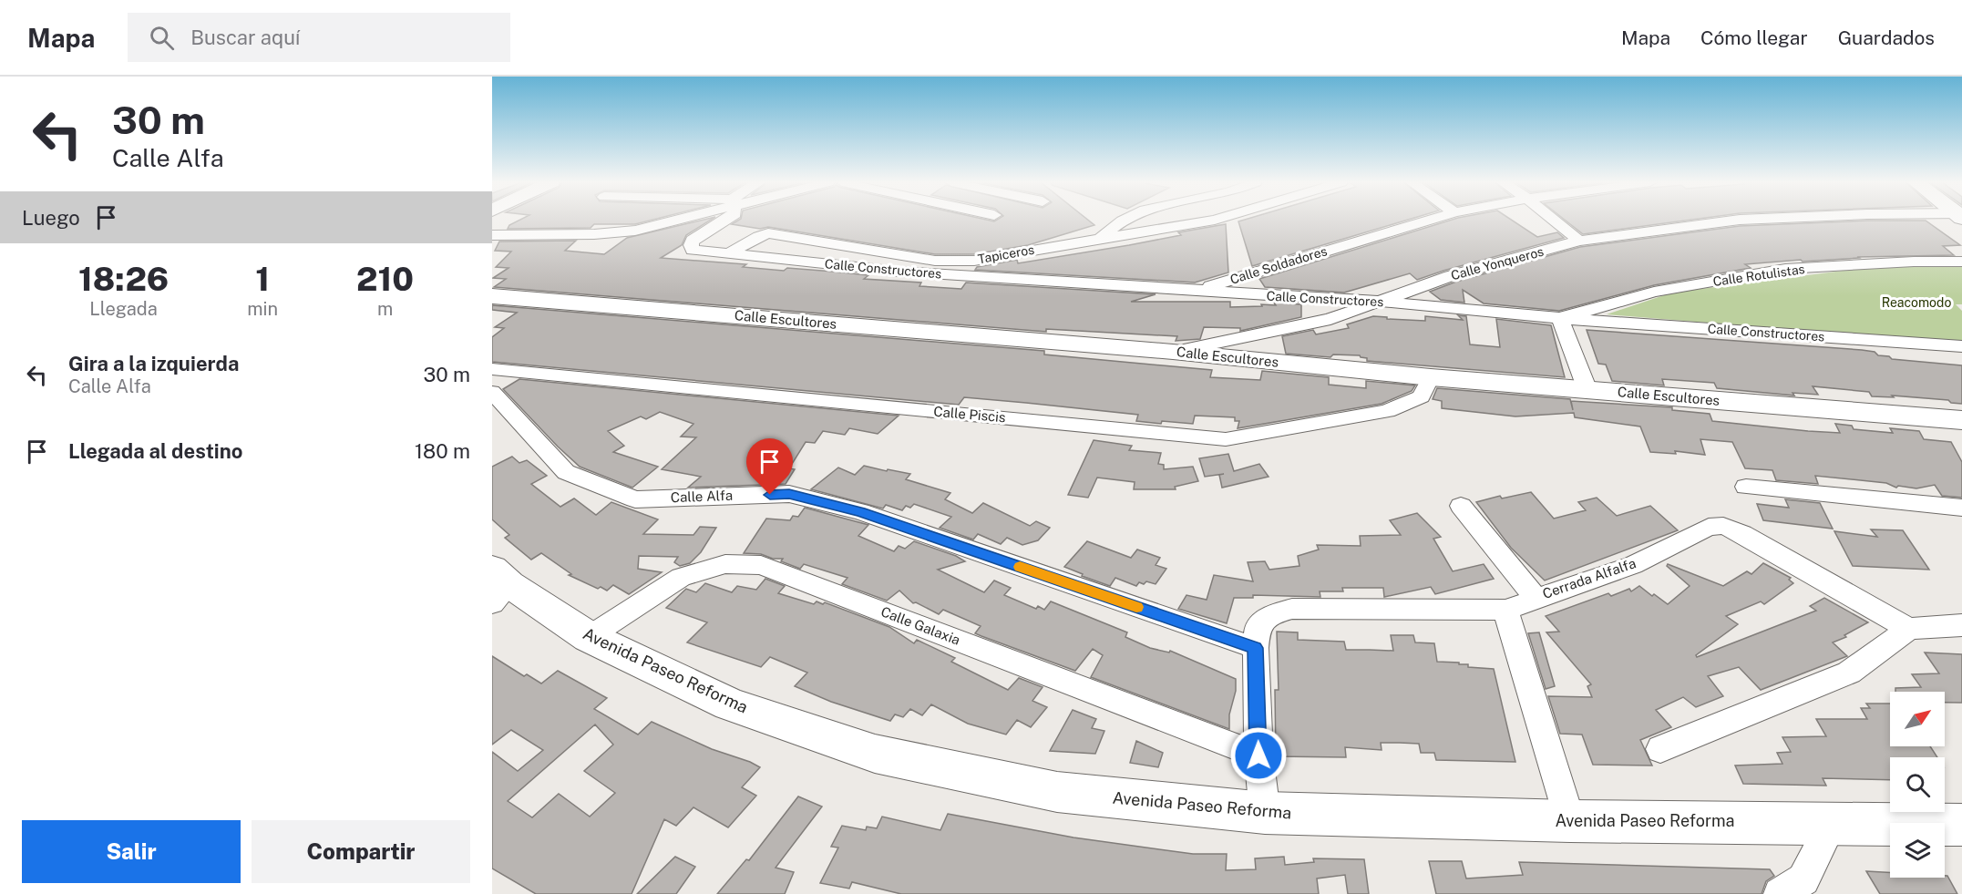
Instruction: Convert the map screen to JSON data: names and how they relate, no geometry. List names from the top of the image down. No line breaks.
{"streets":{"street":["Tapiceros","Calle Yonqueros","Calle Soldadores","Calle Constructores","Calle Rotulistas","Calle Escultores","Calle Piscis","Calle Alfa","Cerrada Alfalfa","Calle Galaxia","Avenida Paseo Reforma"]},"crossings":[["Tapiceros","Calle Constructores"],["Calle Yonqueros","Calle Constructores"],["Calle Yonqueros","Calle Escultores"],["Calle Soldadores","Calle Constructores"],["Calle Constructores","Calle Rotulistas"],["Calle Escultores","Calle Piscis"],["Calle Alfa","Cerrada Alfalfa"],["Calle Galaxia","Avenida Paseo Reforma"]],"parks":["Reacomodo"],"north":"top right","page":{"header":"Mapa","search":"Buscar aquí","nav":["Mapa","Cómo llegar","Guardados"],"turn":["30 m","Calle Alfa"],"then":"Luego","eta":["18:26","Llegada","1","min","210","m"],"list":[{"name":"Gira a la izquierda","note":"Calle Alfa","value":"30 m"},{"name":"Llegada al destino","value":"180 m"}],"buttons":["Salir","Compartir"]}}
